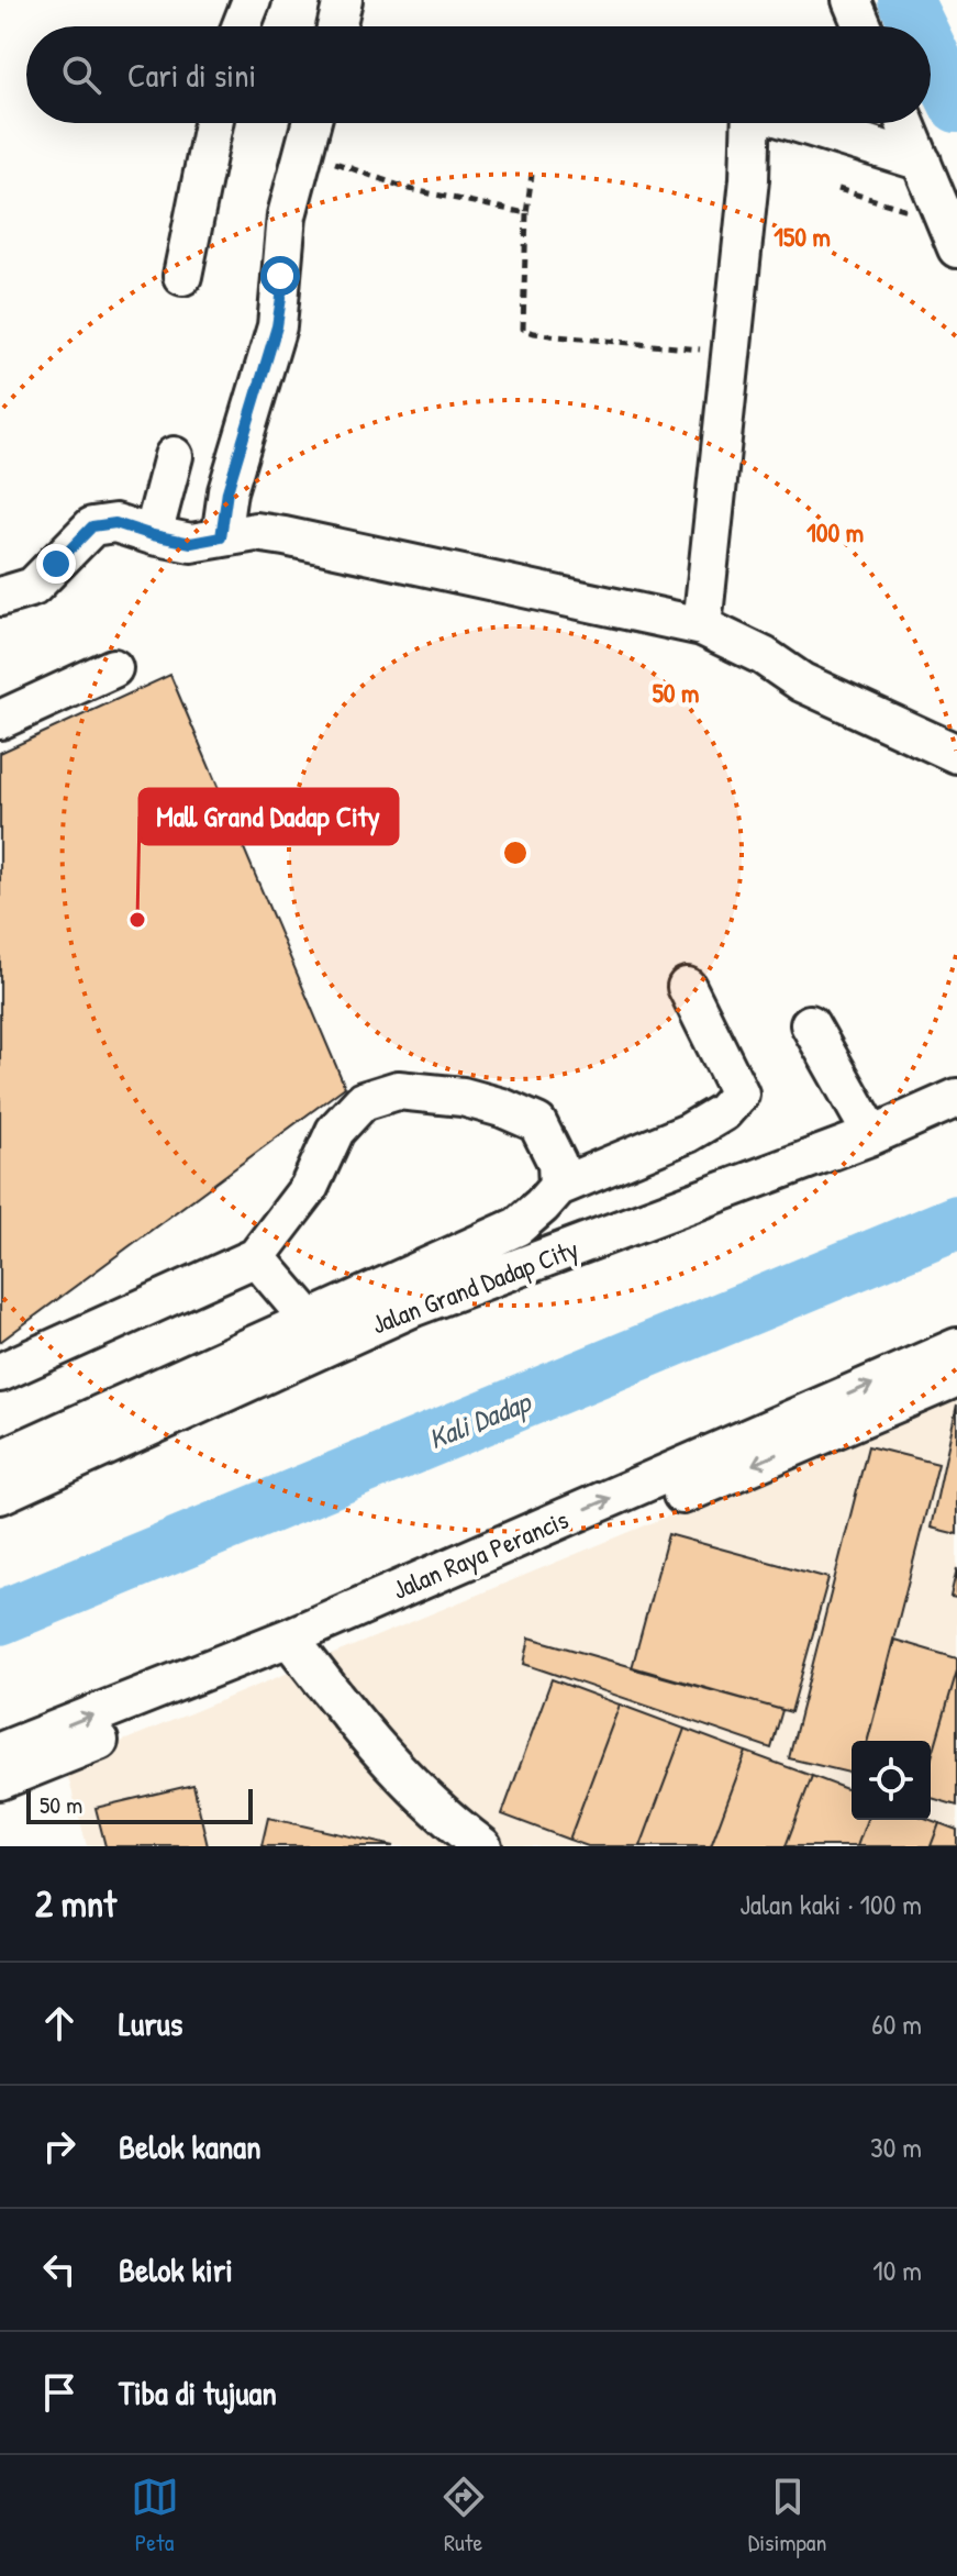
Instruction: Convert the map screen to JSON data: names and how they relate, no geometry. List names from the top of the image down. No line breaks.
{"streets":{"street":["Jalan Grand Dadap City","Jalan Raya Perancis"]},"water":["Kali Dadap"],"places":["Mall Grand Dadap City"],"scale_bar":"50 m","page":{"search":"Cari di sini","scale":"50 m","heading":["2 mnt","Jalan kaki · 100 m"],"list":[["Lurus","60 m"],["Belok kanan","30 m"],["Belok kiri","10 m"],"Tiba di tujuan"],"nav":["Peta","Rute","Disimpan"]},"rings":["150 m","100 m","50 m"]}
